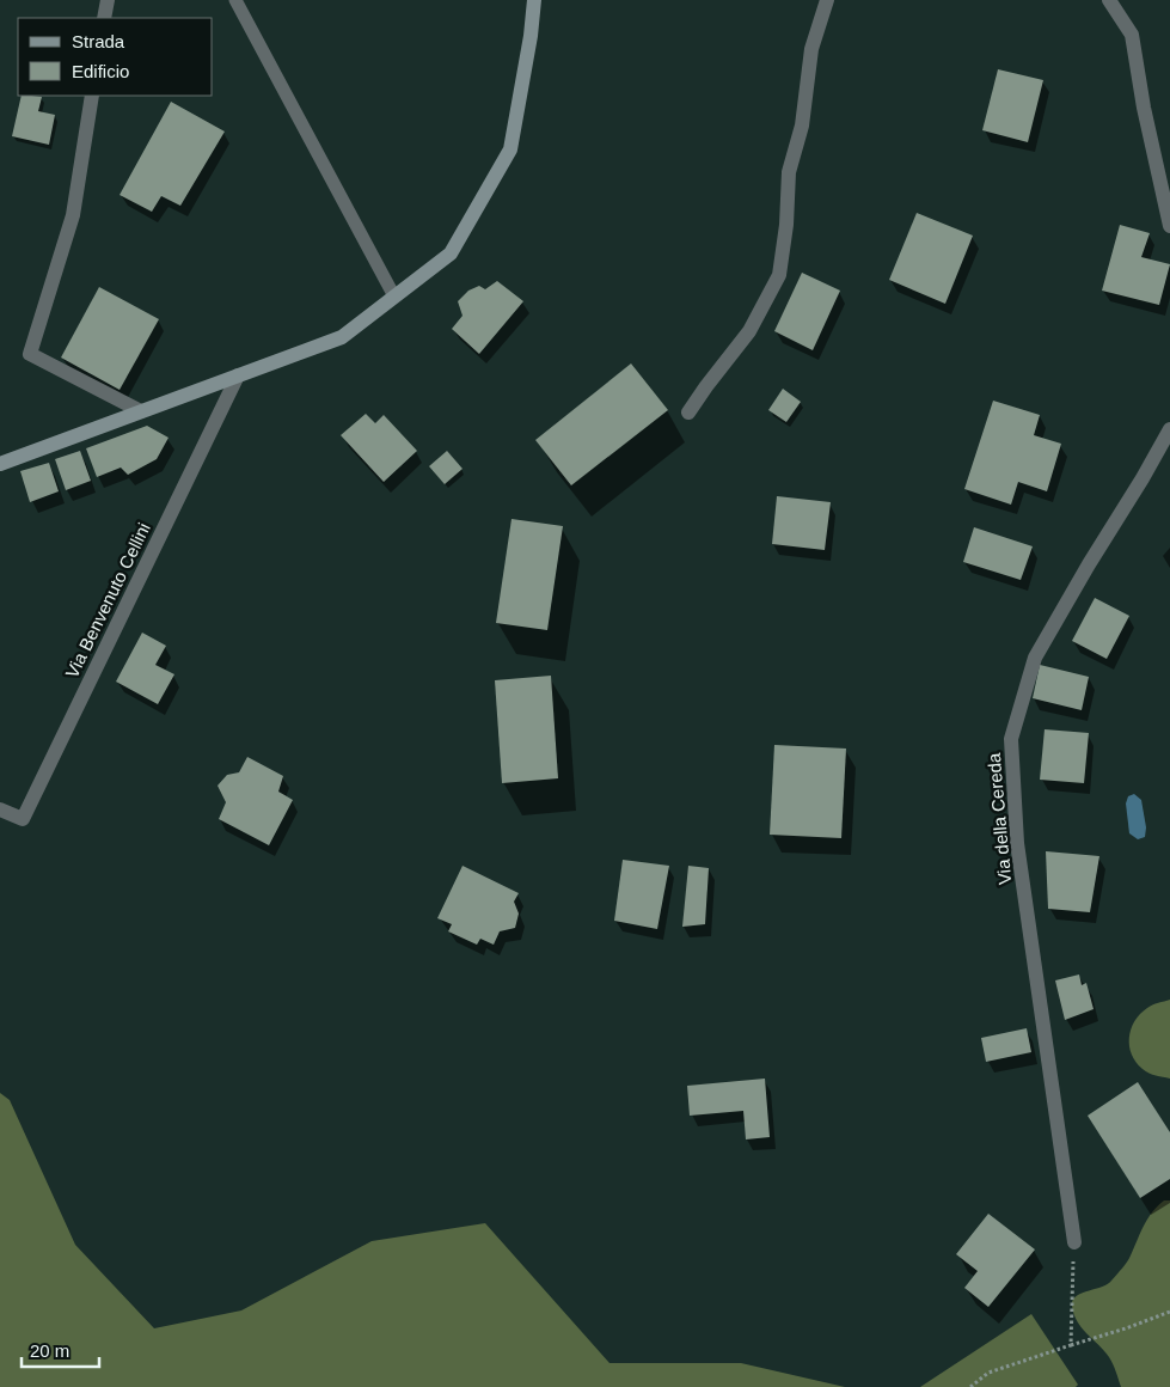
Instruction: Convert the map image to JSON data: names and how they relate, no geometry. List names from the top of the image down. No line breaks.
{"streets":{"street":["Via Benvenuto Cellini","Via della Cereda"]},"legend":["Strada","Edificio"],"scale_bar":"20 m"}
